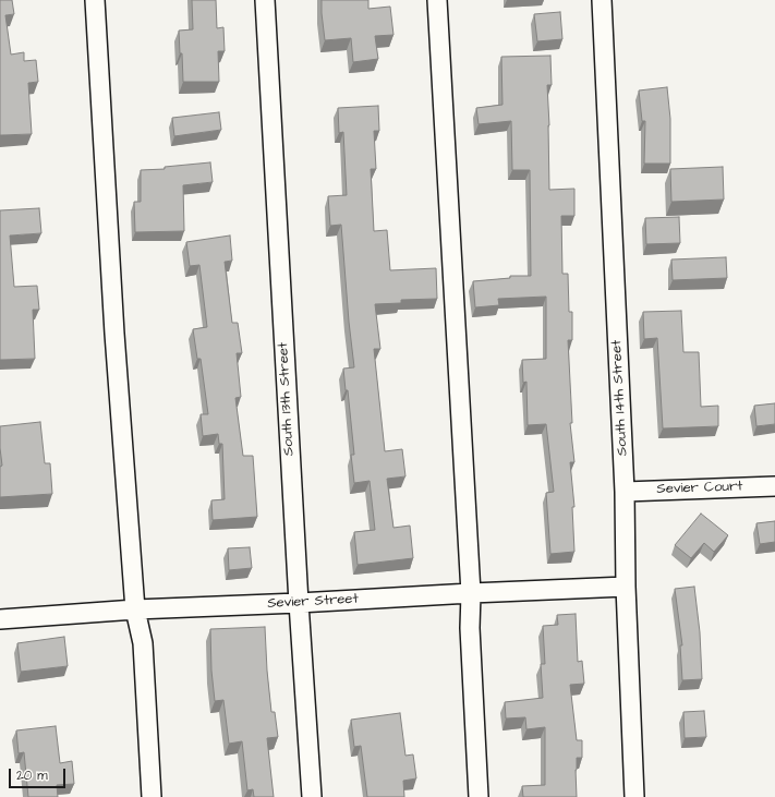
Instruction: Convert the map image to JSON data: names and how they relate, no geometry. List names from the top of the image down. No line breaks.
{"streets":{"street":["South 14th Street","South 13th Street","Sevier Court","Sevier Street"]},"crossings":[["South 14th Street","Sevier Court"],["South 14th Street","Sevier Street"],["South 13th Street","Sevier Street"]],"scale_bar":"20 m"}
